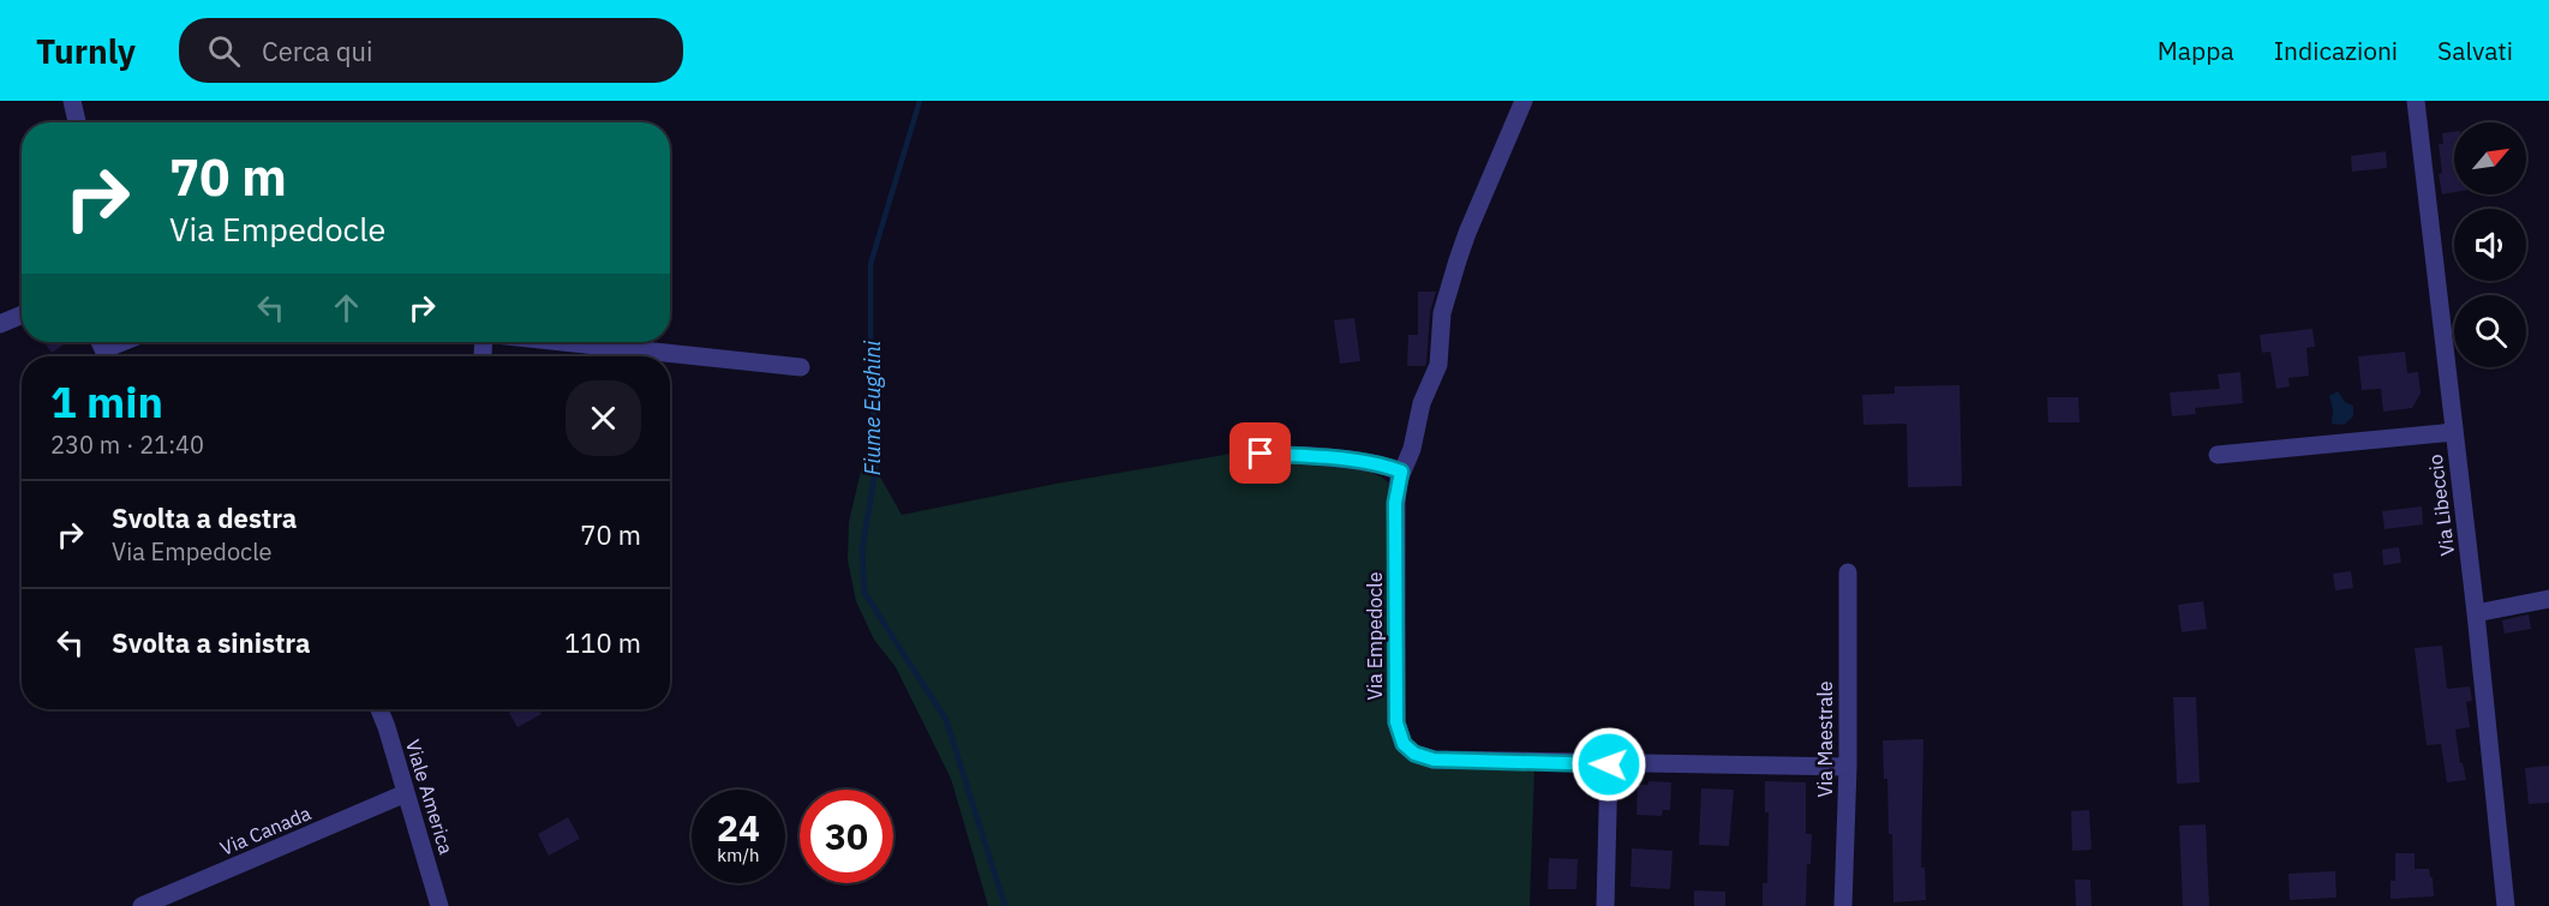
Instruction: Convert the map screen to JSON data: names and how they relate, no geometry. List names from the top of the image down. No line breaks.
{"streets":{"street":["Via Libeccio","Via Empedocle","Via Maestrale","Viale America","Via Canada"]},"crossings":[["Via Empedocle","Via Maestrale"],["Viale America","Via Canada"]],"water":["Fiume Eughini"],"north":"top right","page":{"header":"Turnly","search":"Cerca qui","nav":["Mappa","Indicazioni","Salvati"],"turn":["70 m","Via Empedocle"],"heading":["1 min","230 m · 21:40"],"list":[{"name":"Svolta a destra","note":"Via Empedocle","value":"70 m"},{"name":"Svolta a sinistra","value":"110 m"}],"speed":"24 km/h","limit":"30"}}
